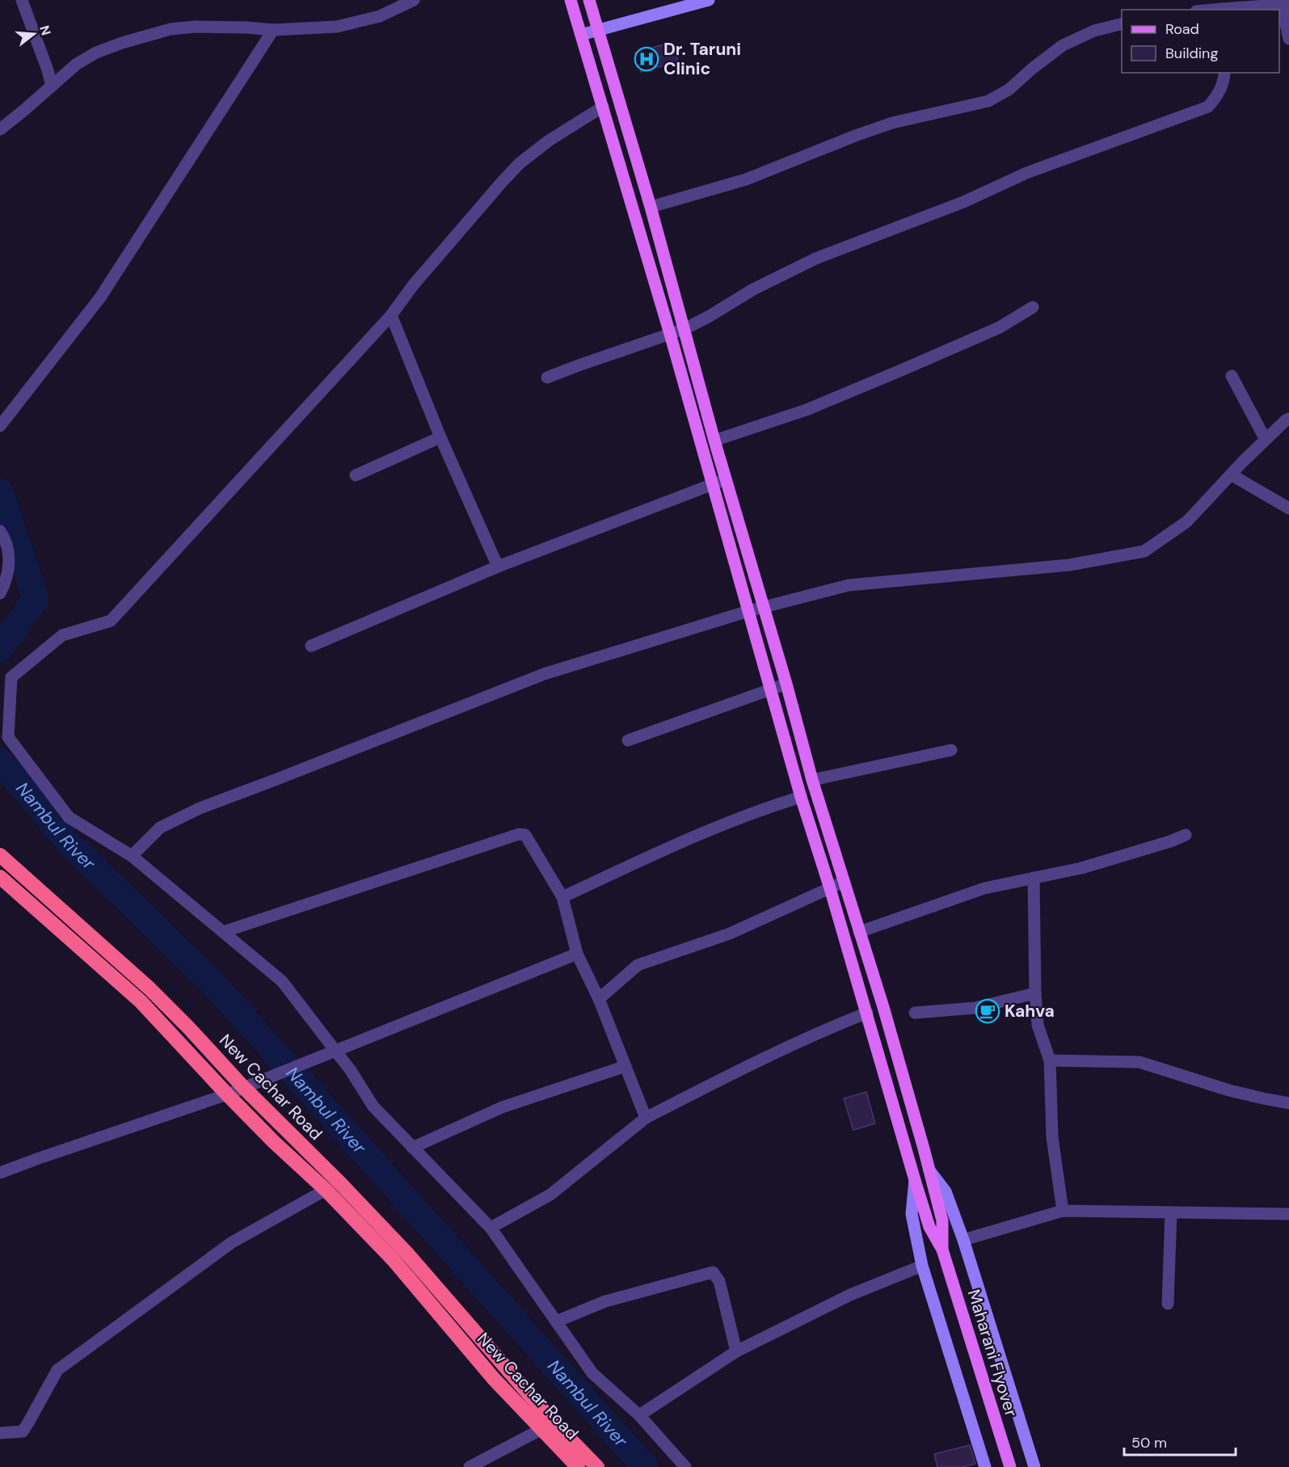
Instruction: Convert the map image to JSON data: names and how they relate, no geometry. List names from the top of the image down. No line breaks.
{"streets":{"highway":["New Cachar Road"],"main road":["Maharani Flyover"]},"water":["Nambul River"],"places":{"hospital":["Dr. Taruni Clinic"],"cafe":["Kahva"]},"legend":["Road","Building"],"scale_bar":"50 m","north":"right"}
